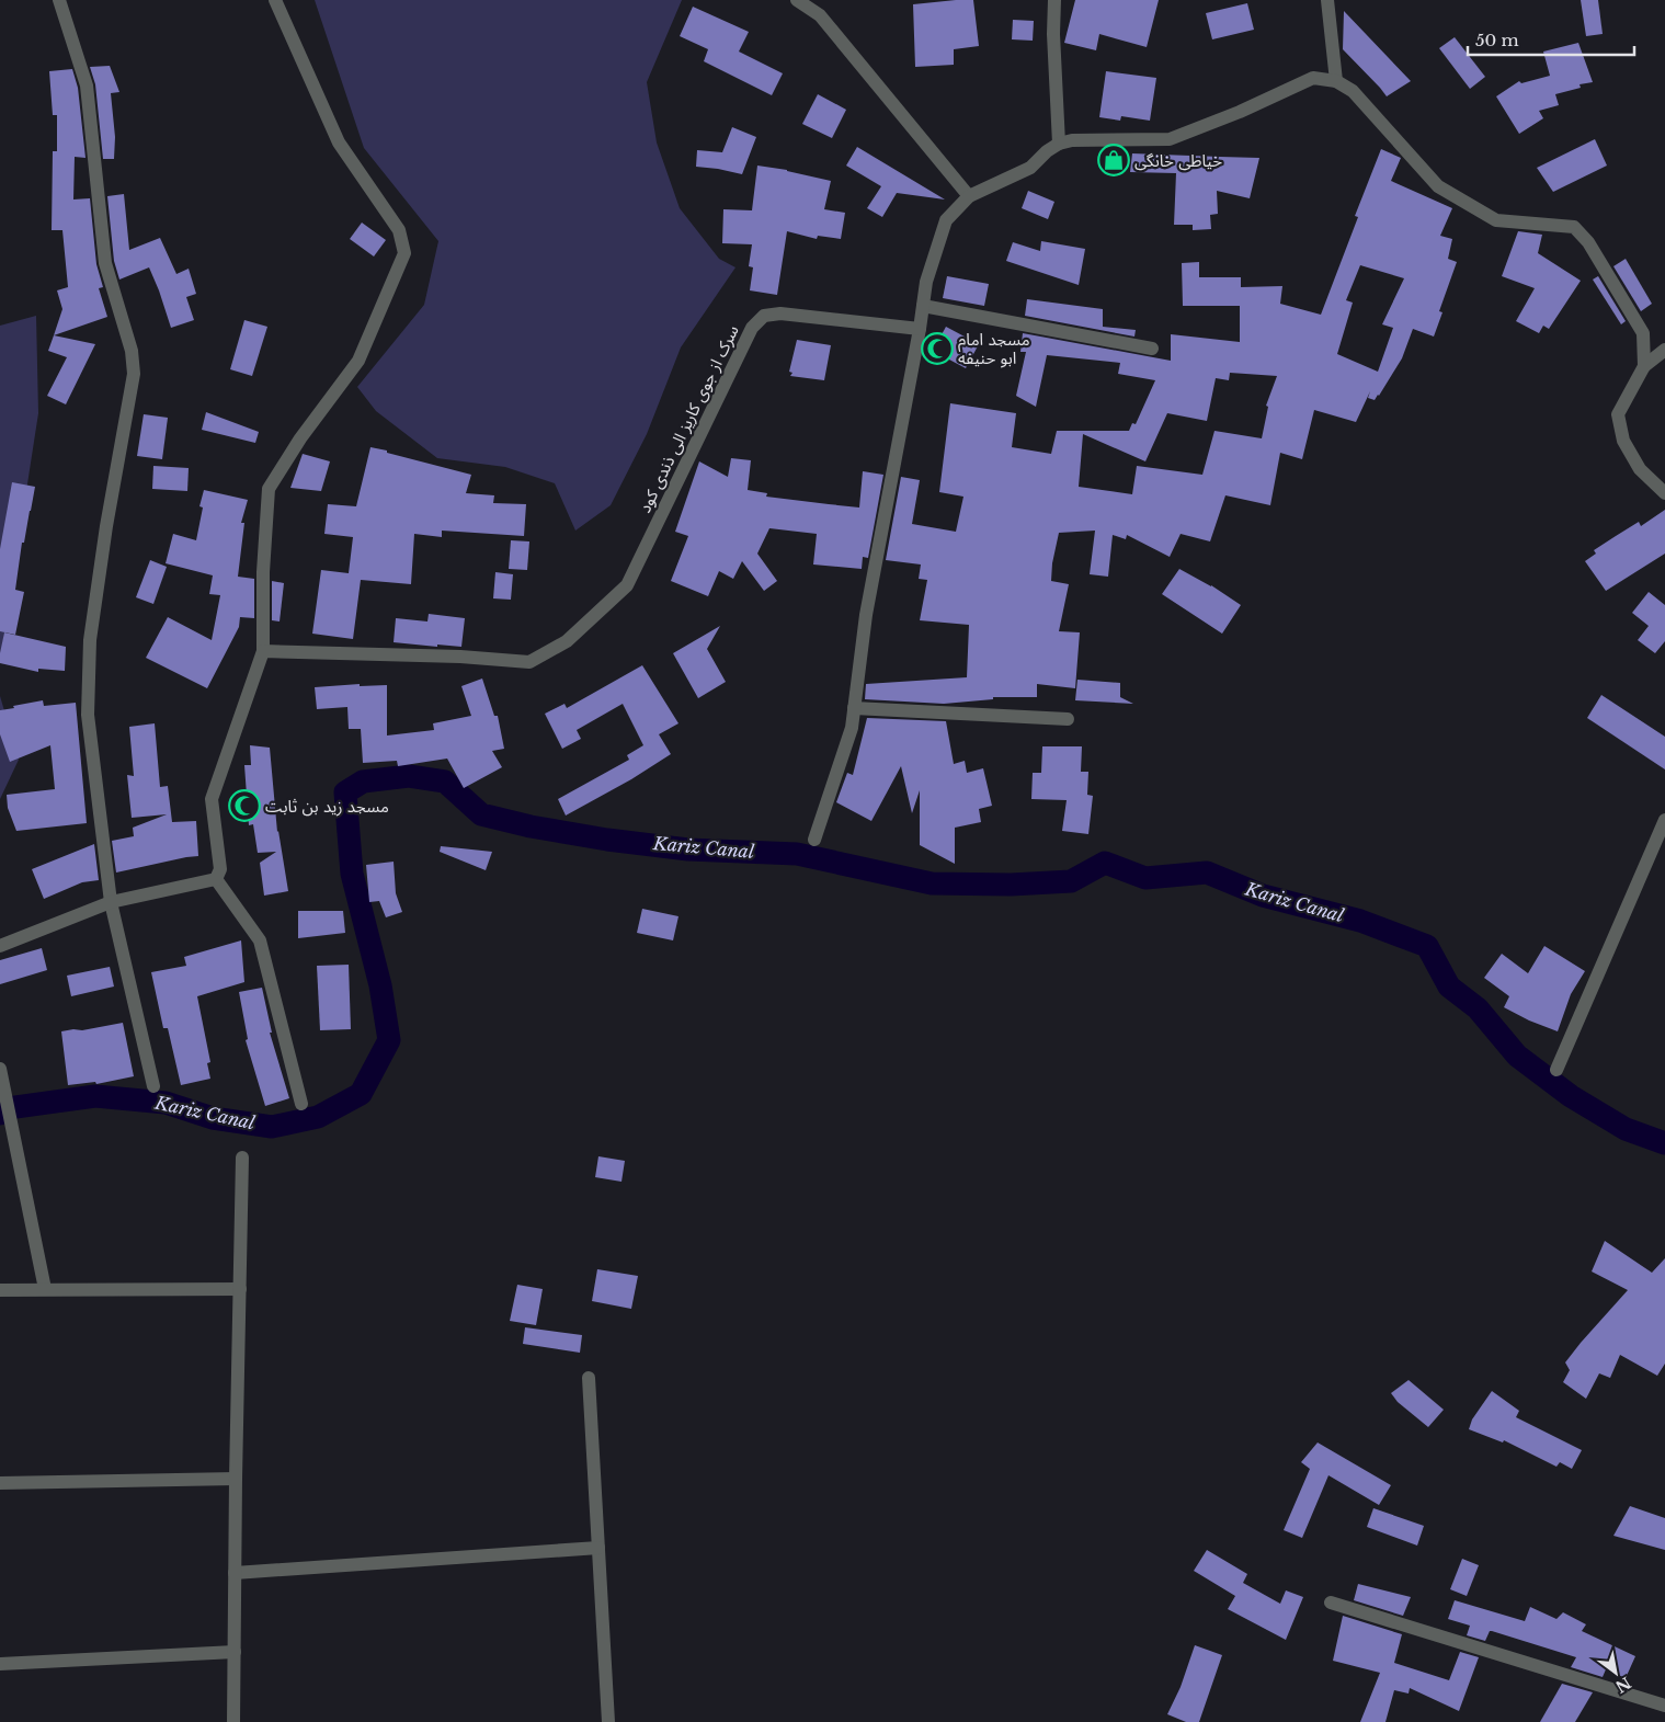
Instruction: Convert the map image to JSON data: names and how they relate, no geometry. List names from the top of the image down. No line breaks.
{"streets":{"street":["سرک از جوی کاریز الی ذندی کود"]},"water":["Kariz Canal"],"places":{"shop":["خیاطی خانگی"],"mosque":["مسجد امام ابو حنیفه","مسجد زید بن ثابت"]},"scale_bar":"50 m","north":"bottom right"}
